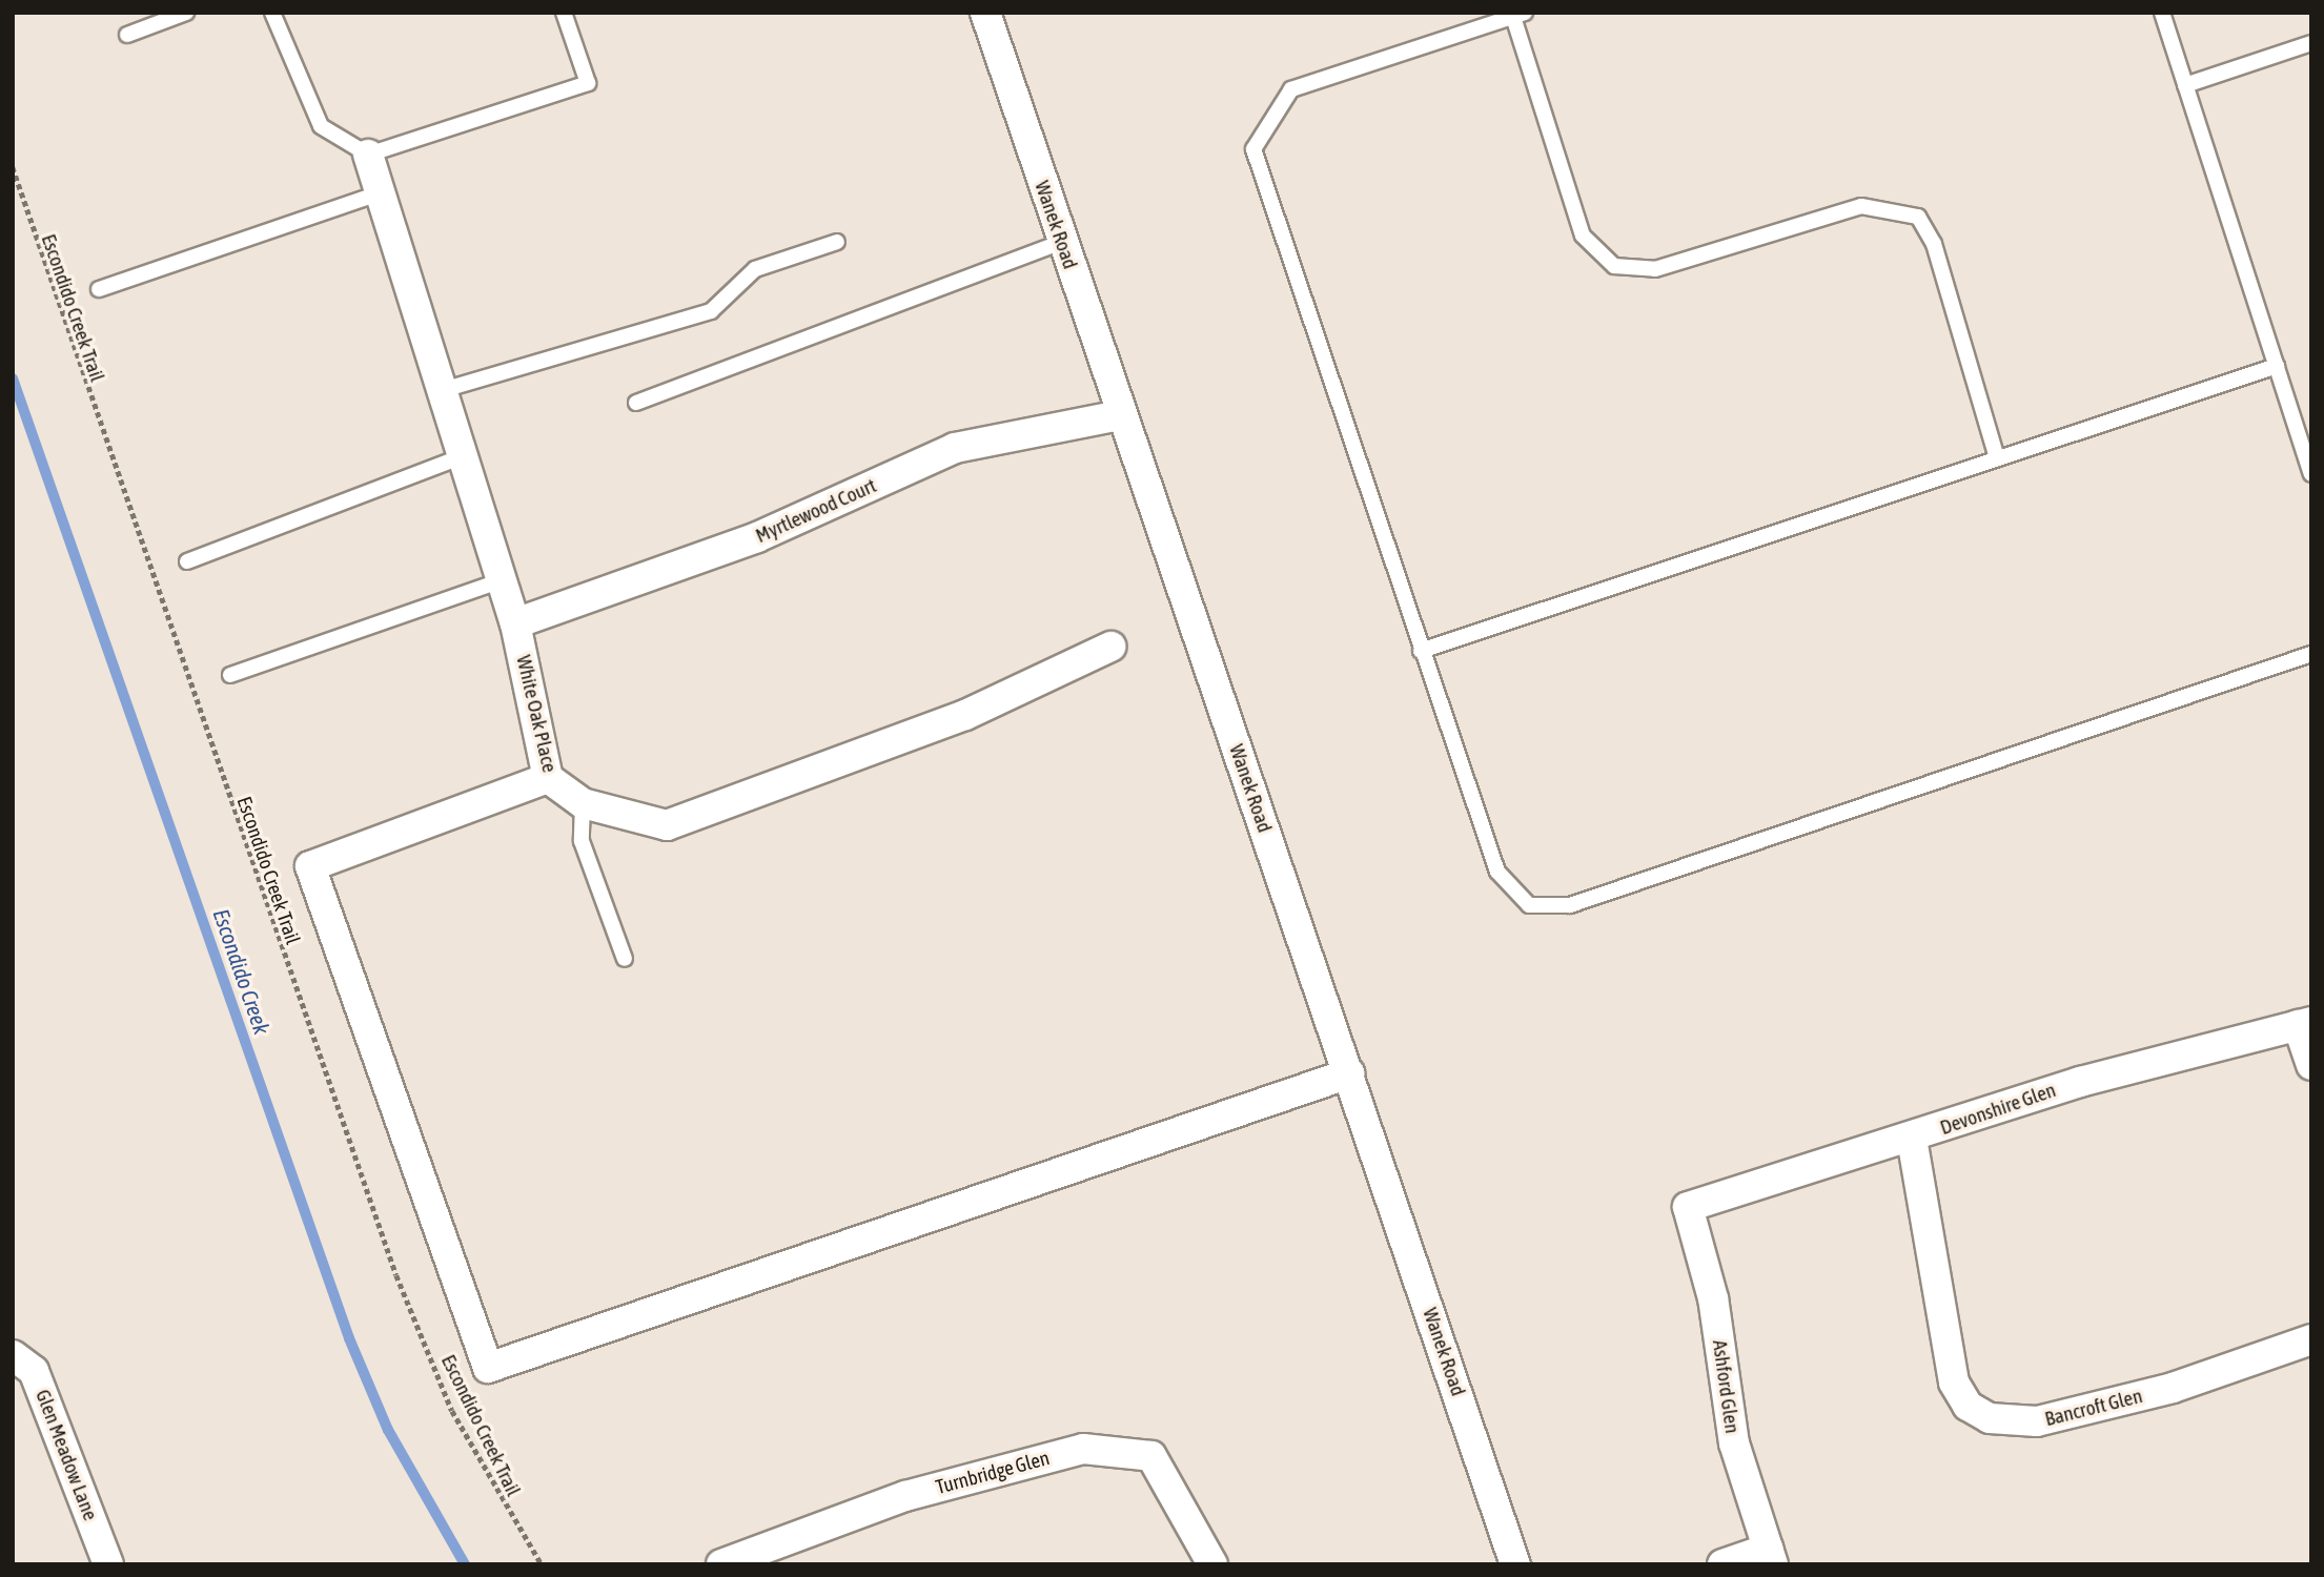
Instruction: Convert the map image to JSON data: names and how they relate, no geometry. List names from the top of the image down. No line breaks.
{"streets":{"street":["Wanek Road","Myrtlewood Court","White Oak Place","Devonshire Glen","Ashford Glen","Bancroft Glen","Glen Meadow Lane","Turnbridge Glen"],"path":["Escondido Creek Trail"]},"crossings":[["Wanek Road","Myrtlewood Court"],["Myrtlewood Court","White Oak Place"],["Devonshire Glen","Ashford Glen"],["Devonshire Glen","Bancroft Glen"]],"water":["Escondido Creek"]}
